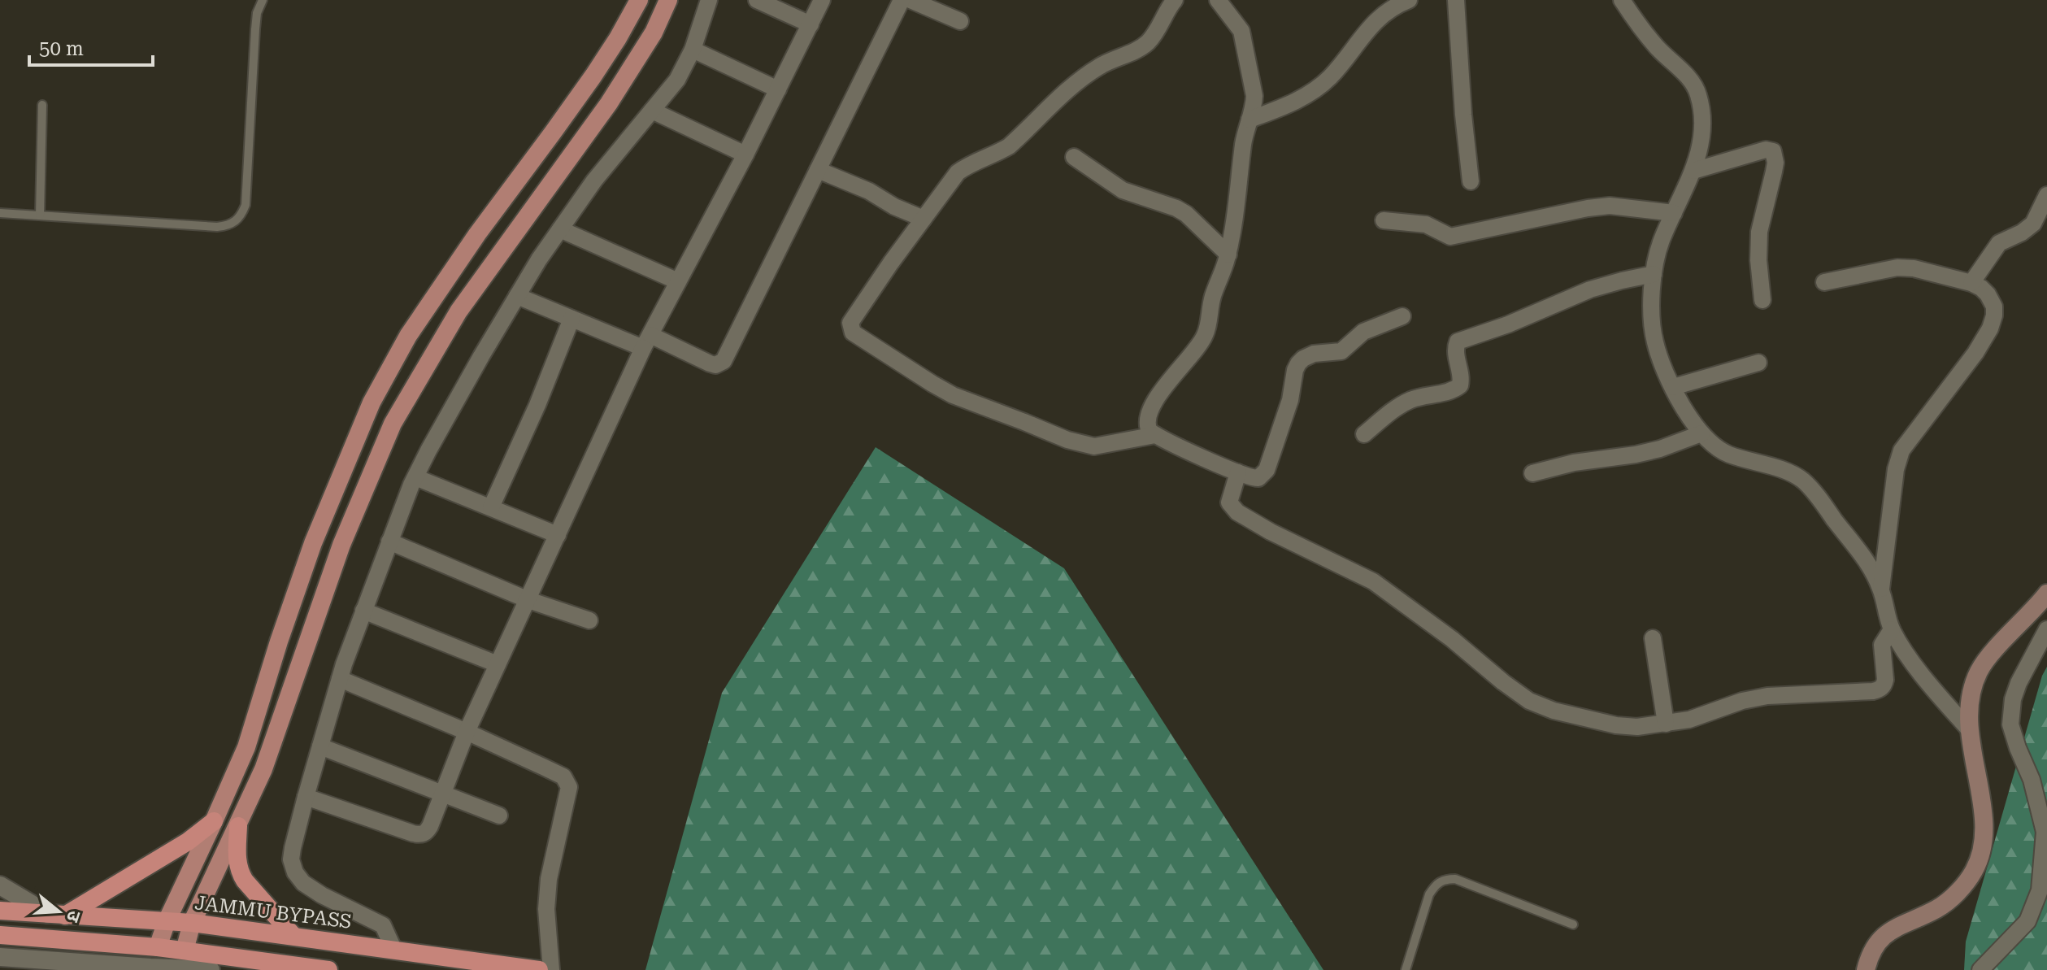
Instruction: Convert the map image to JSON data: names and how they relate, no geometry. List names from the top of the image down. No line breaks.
{"streets":{"highway":["JAMMU BYPASS"]},"scale_bar":"50 m","north":"right"}
